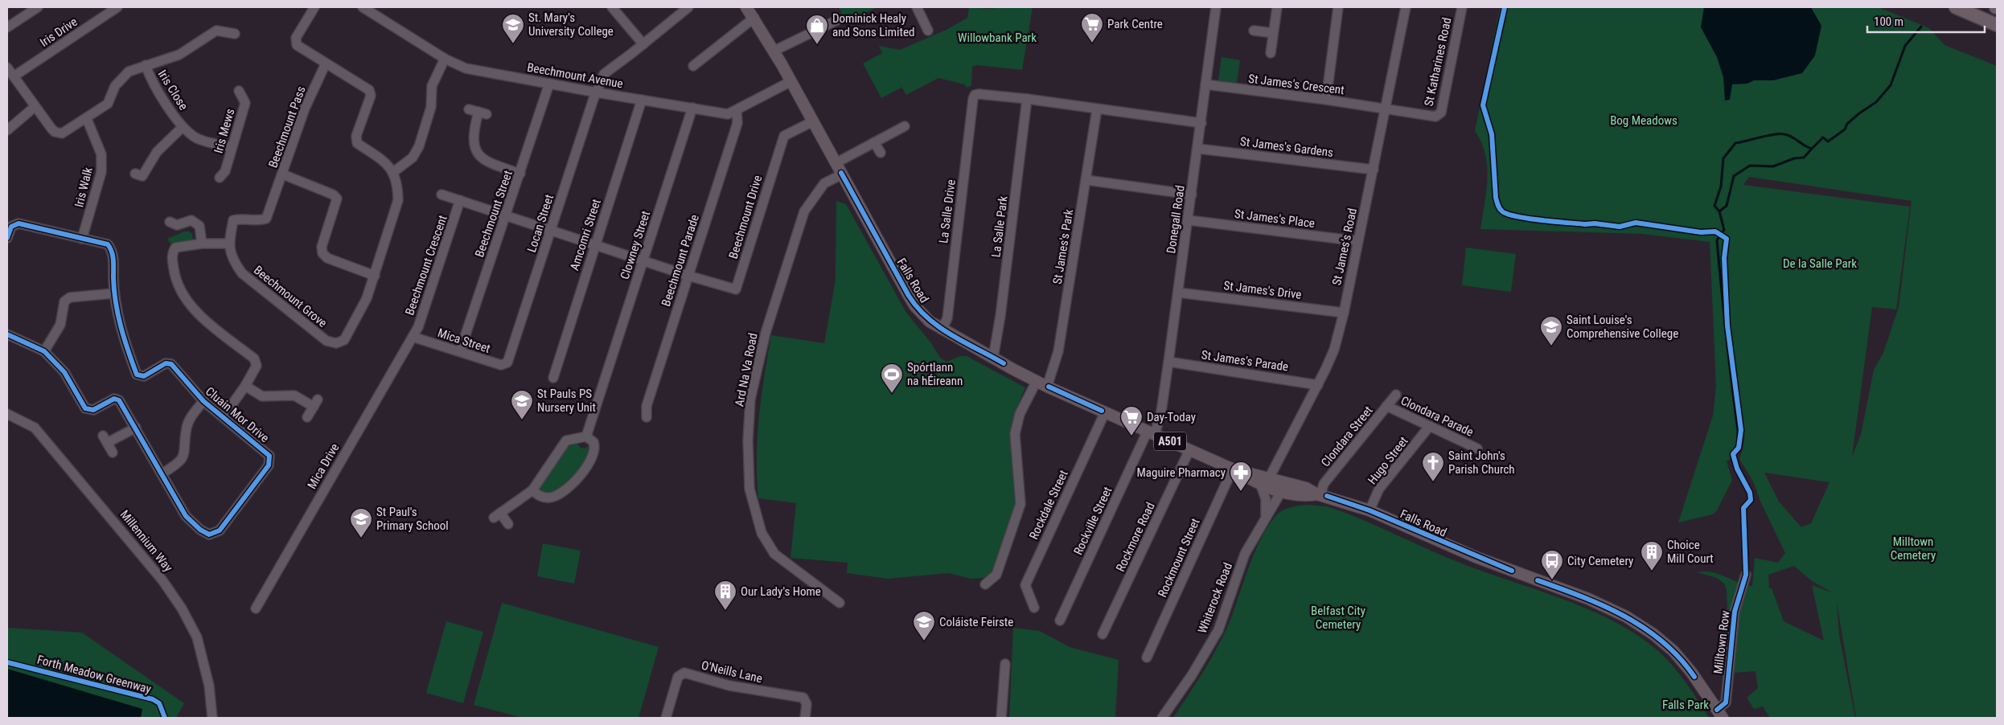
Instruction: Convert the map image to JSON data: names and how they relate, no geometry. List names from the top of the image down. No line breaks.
{"streets":{"main road":["Falls Road","A501"],"street":["Iris Drive","St Katharines Road","Beechmount Avenue","St James's Crescent","Iris Close","Beechmount Pass","Iris Mews","St James's Gardens","Iris Walk","La Salle Drive","Beechmount Street","Beechmount Drive","St James's Place","Donegall Road","Locan Street","La Salle Park","Amcomri Street","Clowney Street","St James's Park","St James's Road","Beechmount Parade","Beechmount Crescent","St James's Drive","Beechmount Grove","Mica Street","St James's Parade","Ard Na Va Road","Cluain Mor Drive","Clondara Parade","Clondara Street","Hugo Street","Mica Drive","Rockdale Street","Rockville Street","Rockmore Road","Millennium Way","Rockmount Street","Whiterock Road","Milltown Row","O'Neills Lane"],"cycle path":["Forth Meadow Greenway"]},"crossings":[["St Katharines Road","St James's Crescent"],["St Katharines Road","St James's Road"],["Beechmount Avenue","Beechmount Street"],["Beechmount Avenue","Locan Street"],["Beechmount Avenue","Amcomri Street"],["Beechmount Avenue","Clowney Street"],["Beechmount Avenue","Beechmount Parade"],["Beechmount Avenue","Falls Road"],["St James's Crescent","Donegall Road"],["St James's Crescent","St James's Road"],["Iris Close","Iris Mews"],["Iris Close","Iris Walk"],["Beechmount Pass","Beechmount Grove"],["St James's Gardens","Donegall Road"],["St James's Gardens","St James's Road"],["Iris Walk","Cluain Mor Drive"],["La Salle Drive","La Salle Park"],["La Salle Drive","Falls Road"],["Beechmount Street","Mica Street"],["Beechmount Drive","Beechmount Parade"],["Beechmount Drive","Falls Road"],["St James's Place","Donegall Road"],["St James's Place","St James's Road"],["Donegall Road","Falls Road"],["Donegall Road","St James's Drive"],["Donegall Road","St James's Parade"],["Donegall Road","Rockville Street"],["Locan Street","Mica Street"],["La Salle Park","Falls Road"],["St James's Park","Falls Road"],["St James's Road","Falls Road"],["St James's Road","St James's Drive"],["St James's Road","St James's Parade"],["Beechmount Crescent","Mica Street"],["Beechmount Crescent","Mica Drive"],["Falls Road","Ard Na Va Road"],["Falls Road","Clondara Street"],["Falls Road","Hugo Street"],["Falls Road","Rockdale Street"],["Falls Road","Rockville Street"],["Falls Road","Rockmore Road"],["Falls Road","Rockmount Street"],["Falls Road","Whiterock Road"],["Falls Road","Milltown Row"],["Mica Street","Mica Drive"],["Clondara Parade","Clondara Street"],["Clondara Parade","Hugo Street"]],"parks":["Willowbank Park","Bog Meadows","De la Salle Park","Milltown Cemetery","Belfast City Cemetery","Falls Park"],"places":{"supermarket":["Park Centre","Day-Today"],"school or university":["St. Mary's University College","Saint Louise's Comprehensive College","St Pauls PS Nursery Unit","St Paul's Primary School","Coláiste Feirste"],"shop":["Dominick Healy and Sons Limited"],"sports":["Spórtlann na hÉireann"],"church":["Saint John's Parish Church"],"pharmacy":["Maguire Pharmacy"],"building":["Choice Mill Court","Our Lady's Home"],"bus stop":["City Cemetery"]},"scale_bar":"100 m"}
